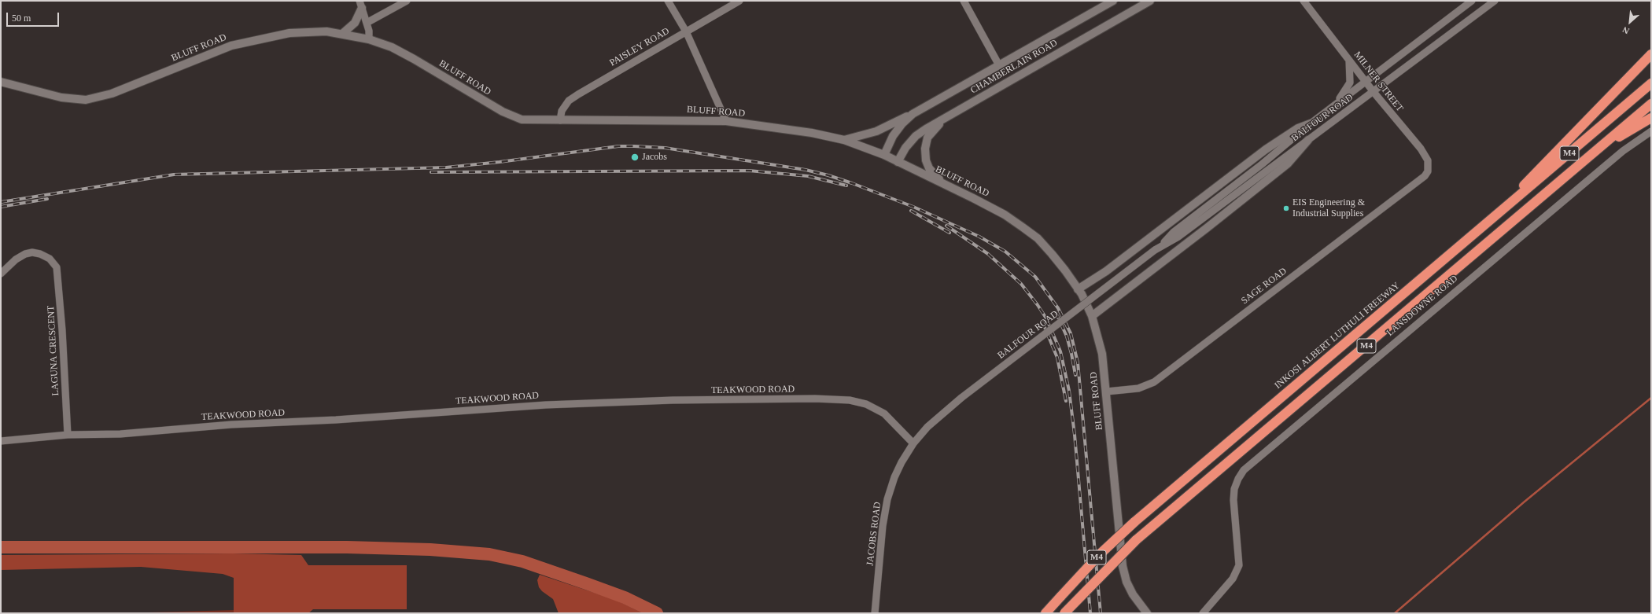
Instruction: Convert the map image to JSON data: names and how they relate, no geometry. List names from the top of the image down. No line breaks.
{"streets":{"highway":["M4","INKOSI ALBERT LUTHULI FREEWAY"],"main road":["BLUFF ROAD","CHAMBERLAIN ROAD"],"street":["PAISLEY ROAD","MILNER STREET","BALFOUR ROAD","SAGE ROAD","LANSDOWNE ROAD","LAGUNA CRESCENT","TEAKWOOD ROAD","JACOBS ROAD"]},"crossings":[["PAISLEY ROAD","BLUFF ROAD"],["BLUFF ROAD","CHAMBERLAIN ROAD"],["BLUFF ROAD","SAGE ROAD"],["MILNER STREET","BALFOUR ROAD"],["MILNER STREET","SAGE ROAD"],["BALFOUR ROAD","TEAKWOOD ROAD"],["BALFOUR ROAD","JACOBS ROAD"],["LAGUNA CRESCENT","TEAKWOOD ROAD"],["TEAKWOOD ROAD","JACOBS ROAD"]],"places":["Jacobs","EIS Engineering & Industrial Supplies"],"scale_bar":"50 m","north":"bottom left"}
